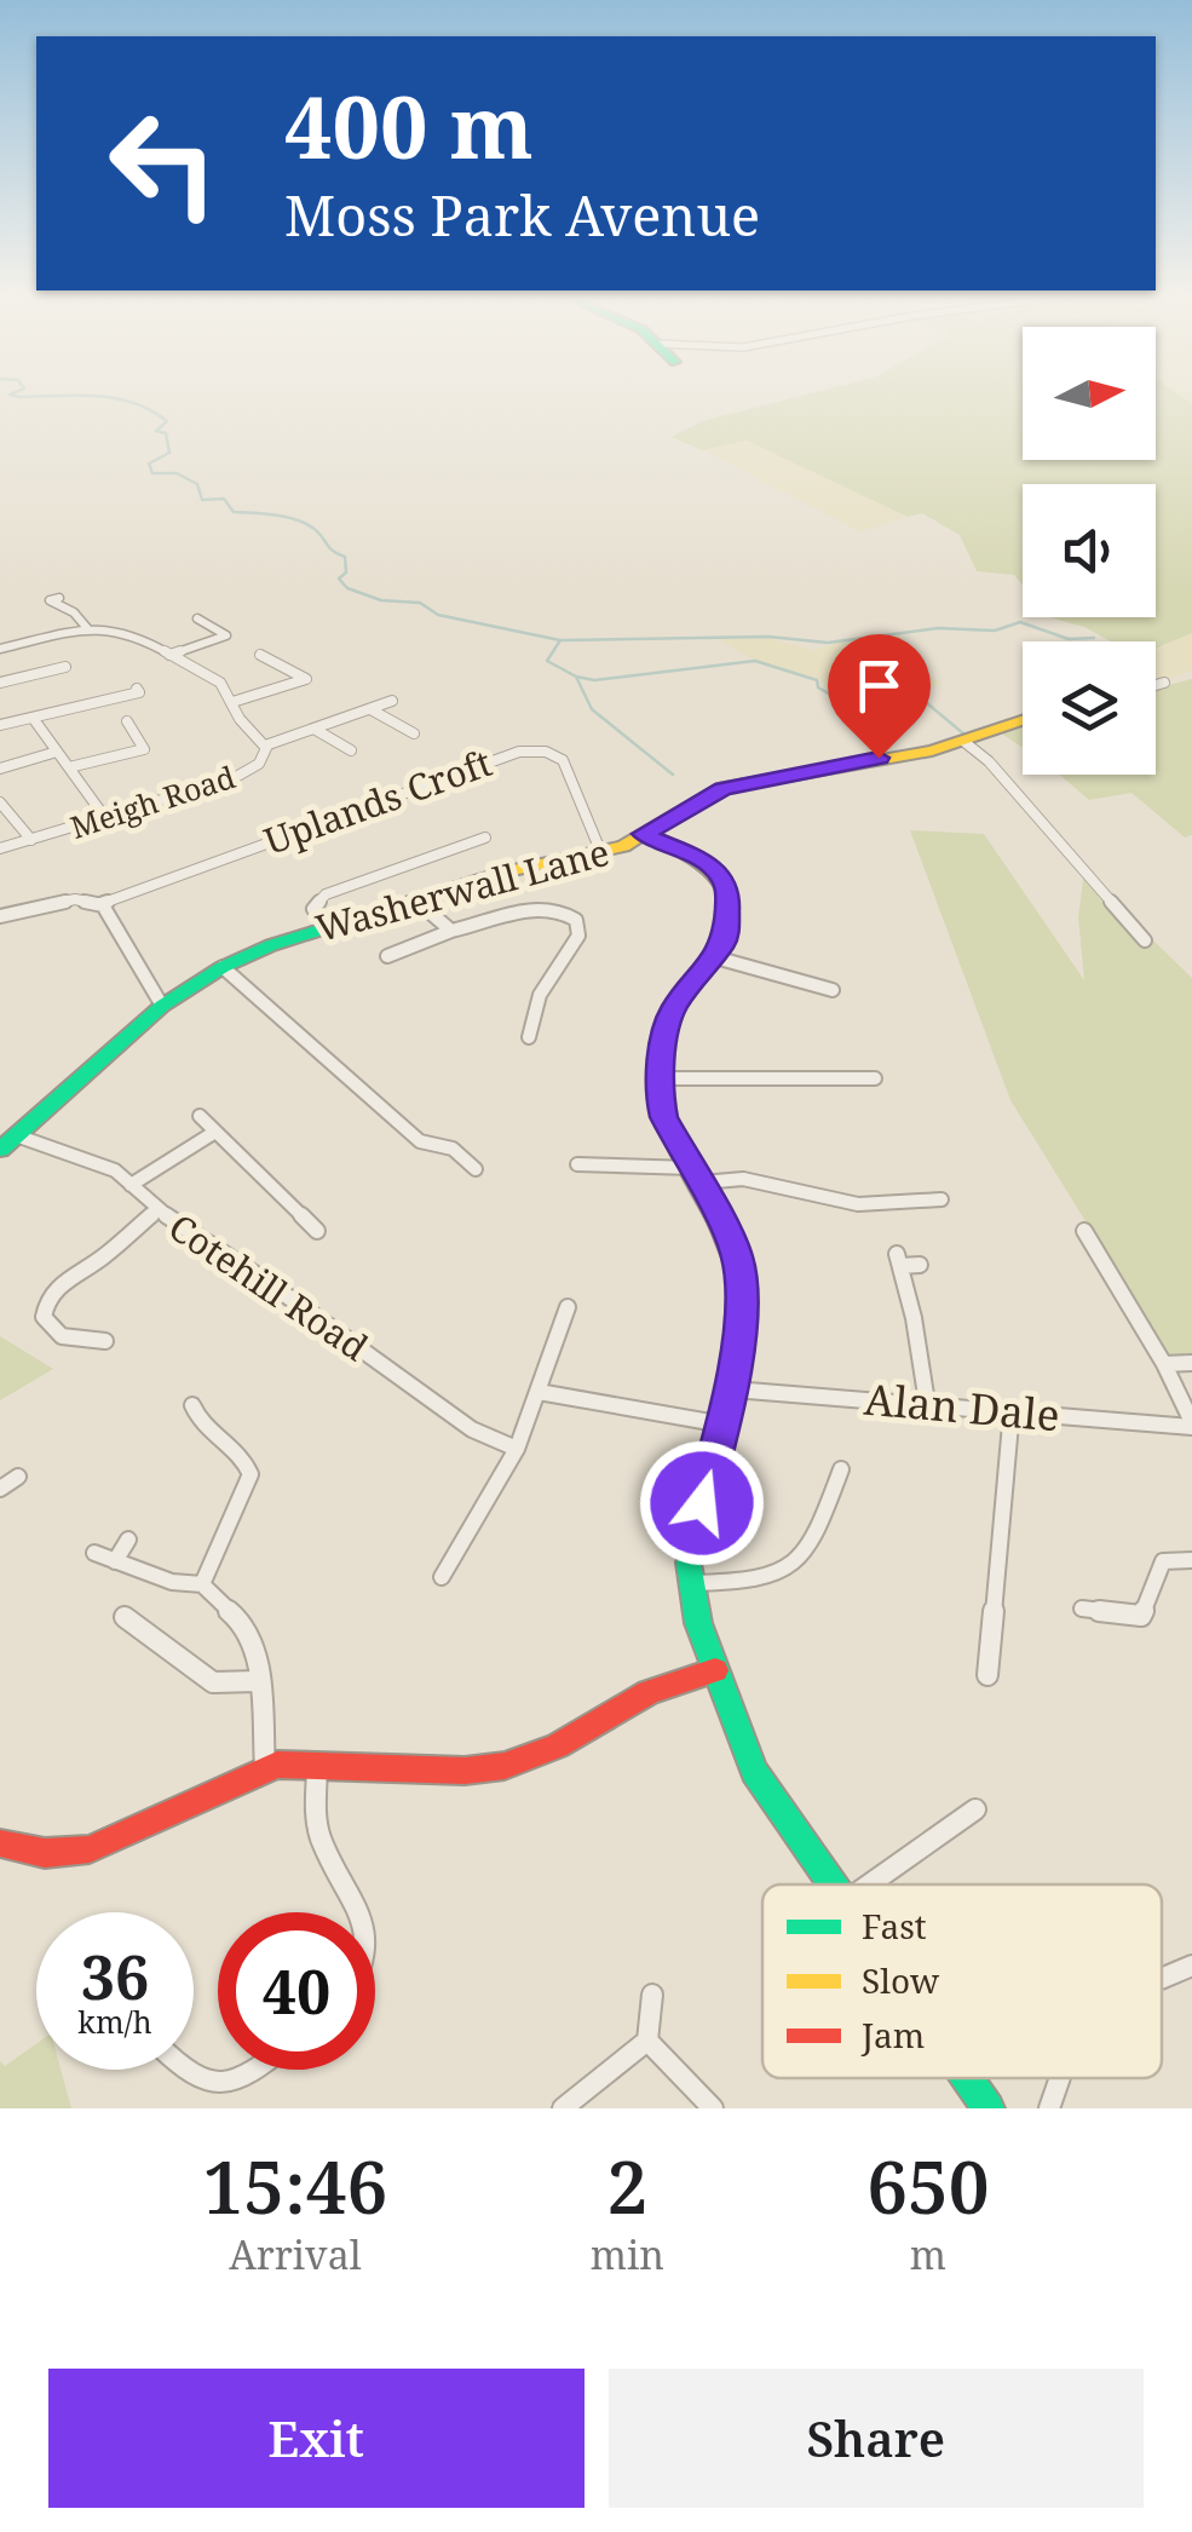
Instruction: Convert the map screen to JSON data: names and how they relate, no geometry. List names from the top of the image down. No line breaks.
{"streets":{"street":["Meigh Road","Uplands Croft","Washerwall Lane","Cotehill Road","Alan Dale"]},"crossings":[["Uplands Croft","Washerwall Lane"],["Washerwall Lane","Cotehill Road"]],"legend":["Fast","Slow","Jam"],"north":"right","page":{"turn":["400 m","Moss Park Avenue"],"speed":"36 km/h","limit":"40","eta":["15:46","Arrival","2","min","650","m"],"buttons":["Exit","Share"]}}
